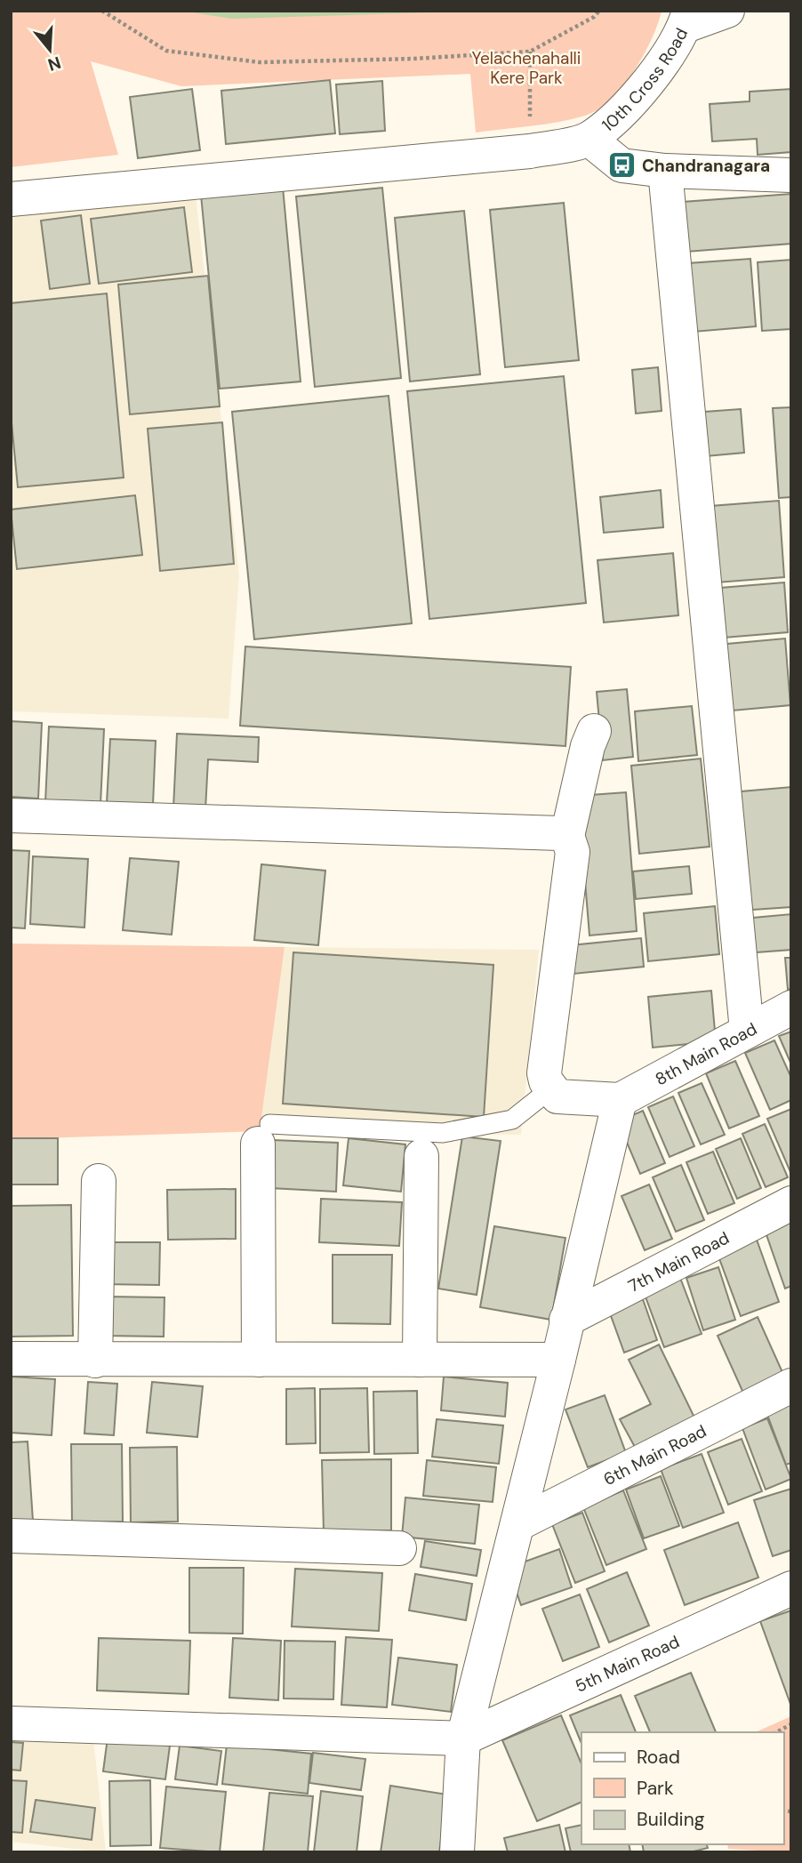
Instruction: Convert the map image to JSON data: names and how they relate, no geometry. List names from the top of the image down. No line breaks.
{"streets":{"street":["10th Cross Road","8th Main Road","7th Main Road","6th Main Road","5th Main Road"]},"parks":["Yelachenahalli Kere Park"],"places":{"bus stop":["Chandranagara"]},"legend":["Road","Park","Building"],"north":"bottom"}
